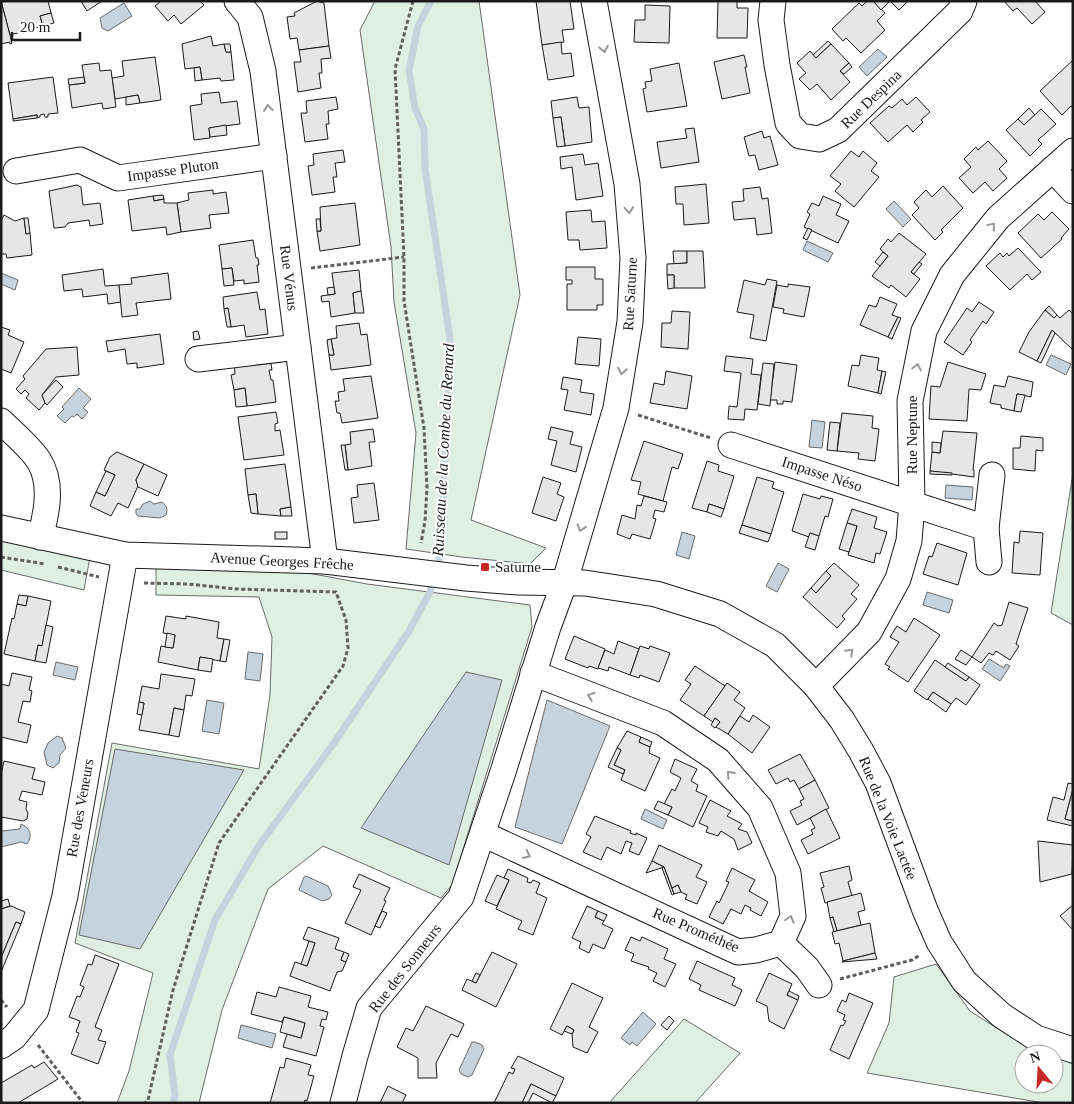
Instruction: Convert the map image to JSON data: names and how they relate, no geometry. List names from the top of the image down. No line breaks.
{"streets":{"street":["Rue Despina","Impasse Pluton","Rue Vénus","Rue Saturne","Rue Neptune","Impasse Néso","Avenue Georges Frêche","Rue des Veneurs","Rue de la Voie Lactée","Rue Prométhée","Rue des Sonneurs"]},"crossings":[["Impasse Pluton","Rue Vénus"],["Rue Vénus","Avenue Georges Frêche"],["Rue Saturne","Avenue Georges Frêche"],["Rue Saturne","Rue de la Voie Lactée"],["Rue Saturne","Rue Prométhée"],["Rue Saturne","Rue des Sonneurs"],["Rue Neptune","Impasse Néso"],["Rue Neptune","Rue de la Voie Lactée"],["Avenue Georges Frêche","Rue des Veneurs"],["Avenue Georges Frêche","Rue de la Voie Lactée"]],"one_way":["Rue Saturne","Rue Neptune","Rue Prométhée"],"water":["Ruisseau de la Combe du Renard"],"places":{"transit":["Saturne"]},"scale_bar":"20 m","north":"top"}
